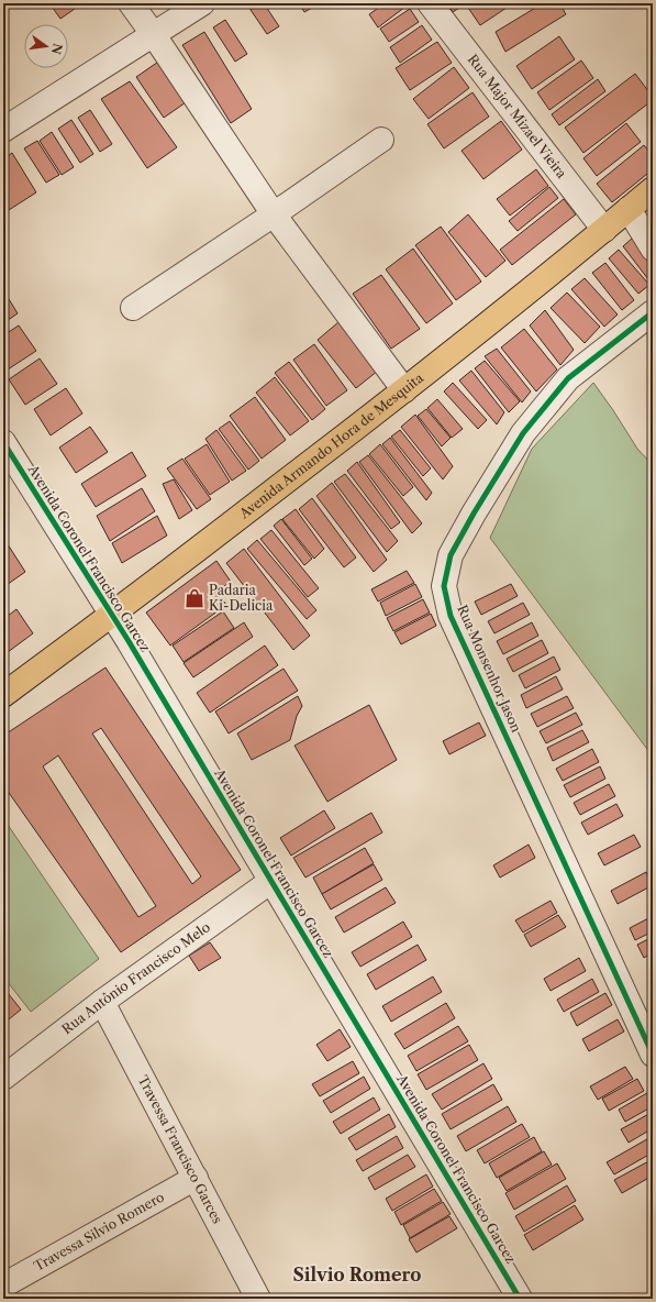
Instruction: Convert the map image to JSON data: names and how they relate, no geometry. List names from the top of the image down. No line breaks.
{"streets":{"main road":["Avenida Armando Hora de Mesquita"],"street":["Rua Major Mizael Vieira","Avenida Coronel Francisco Garcez","Rua Monsenhor Jason","Rua Antônio Francisco Melo","Travessa Francisco Garces","Travessa Silvio Romero"]},"crossings":[["Rua Major Mizael Vieira","Avenida Armando Hora de Mesquita"],["Avenida Armando Hora de Mesquita","Avenida Coronel Francisco Garcez"],["Avenida Coronel Francisco Garcez","Rua Antônio Francisco Melo"],["Rua Antônio Francisco Melo","Travessa Francisco Garces"],["Travessa Francisco Garces","Travessa Silvio Romero"]],"districts":["Silvio Romero"],"places":{"shop":["Padaria Ki-Delicia"]},"north":"right"}
